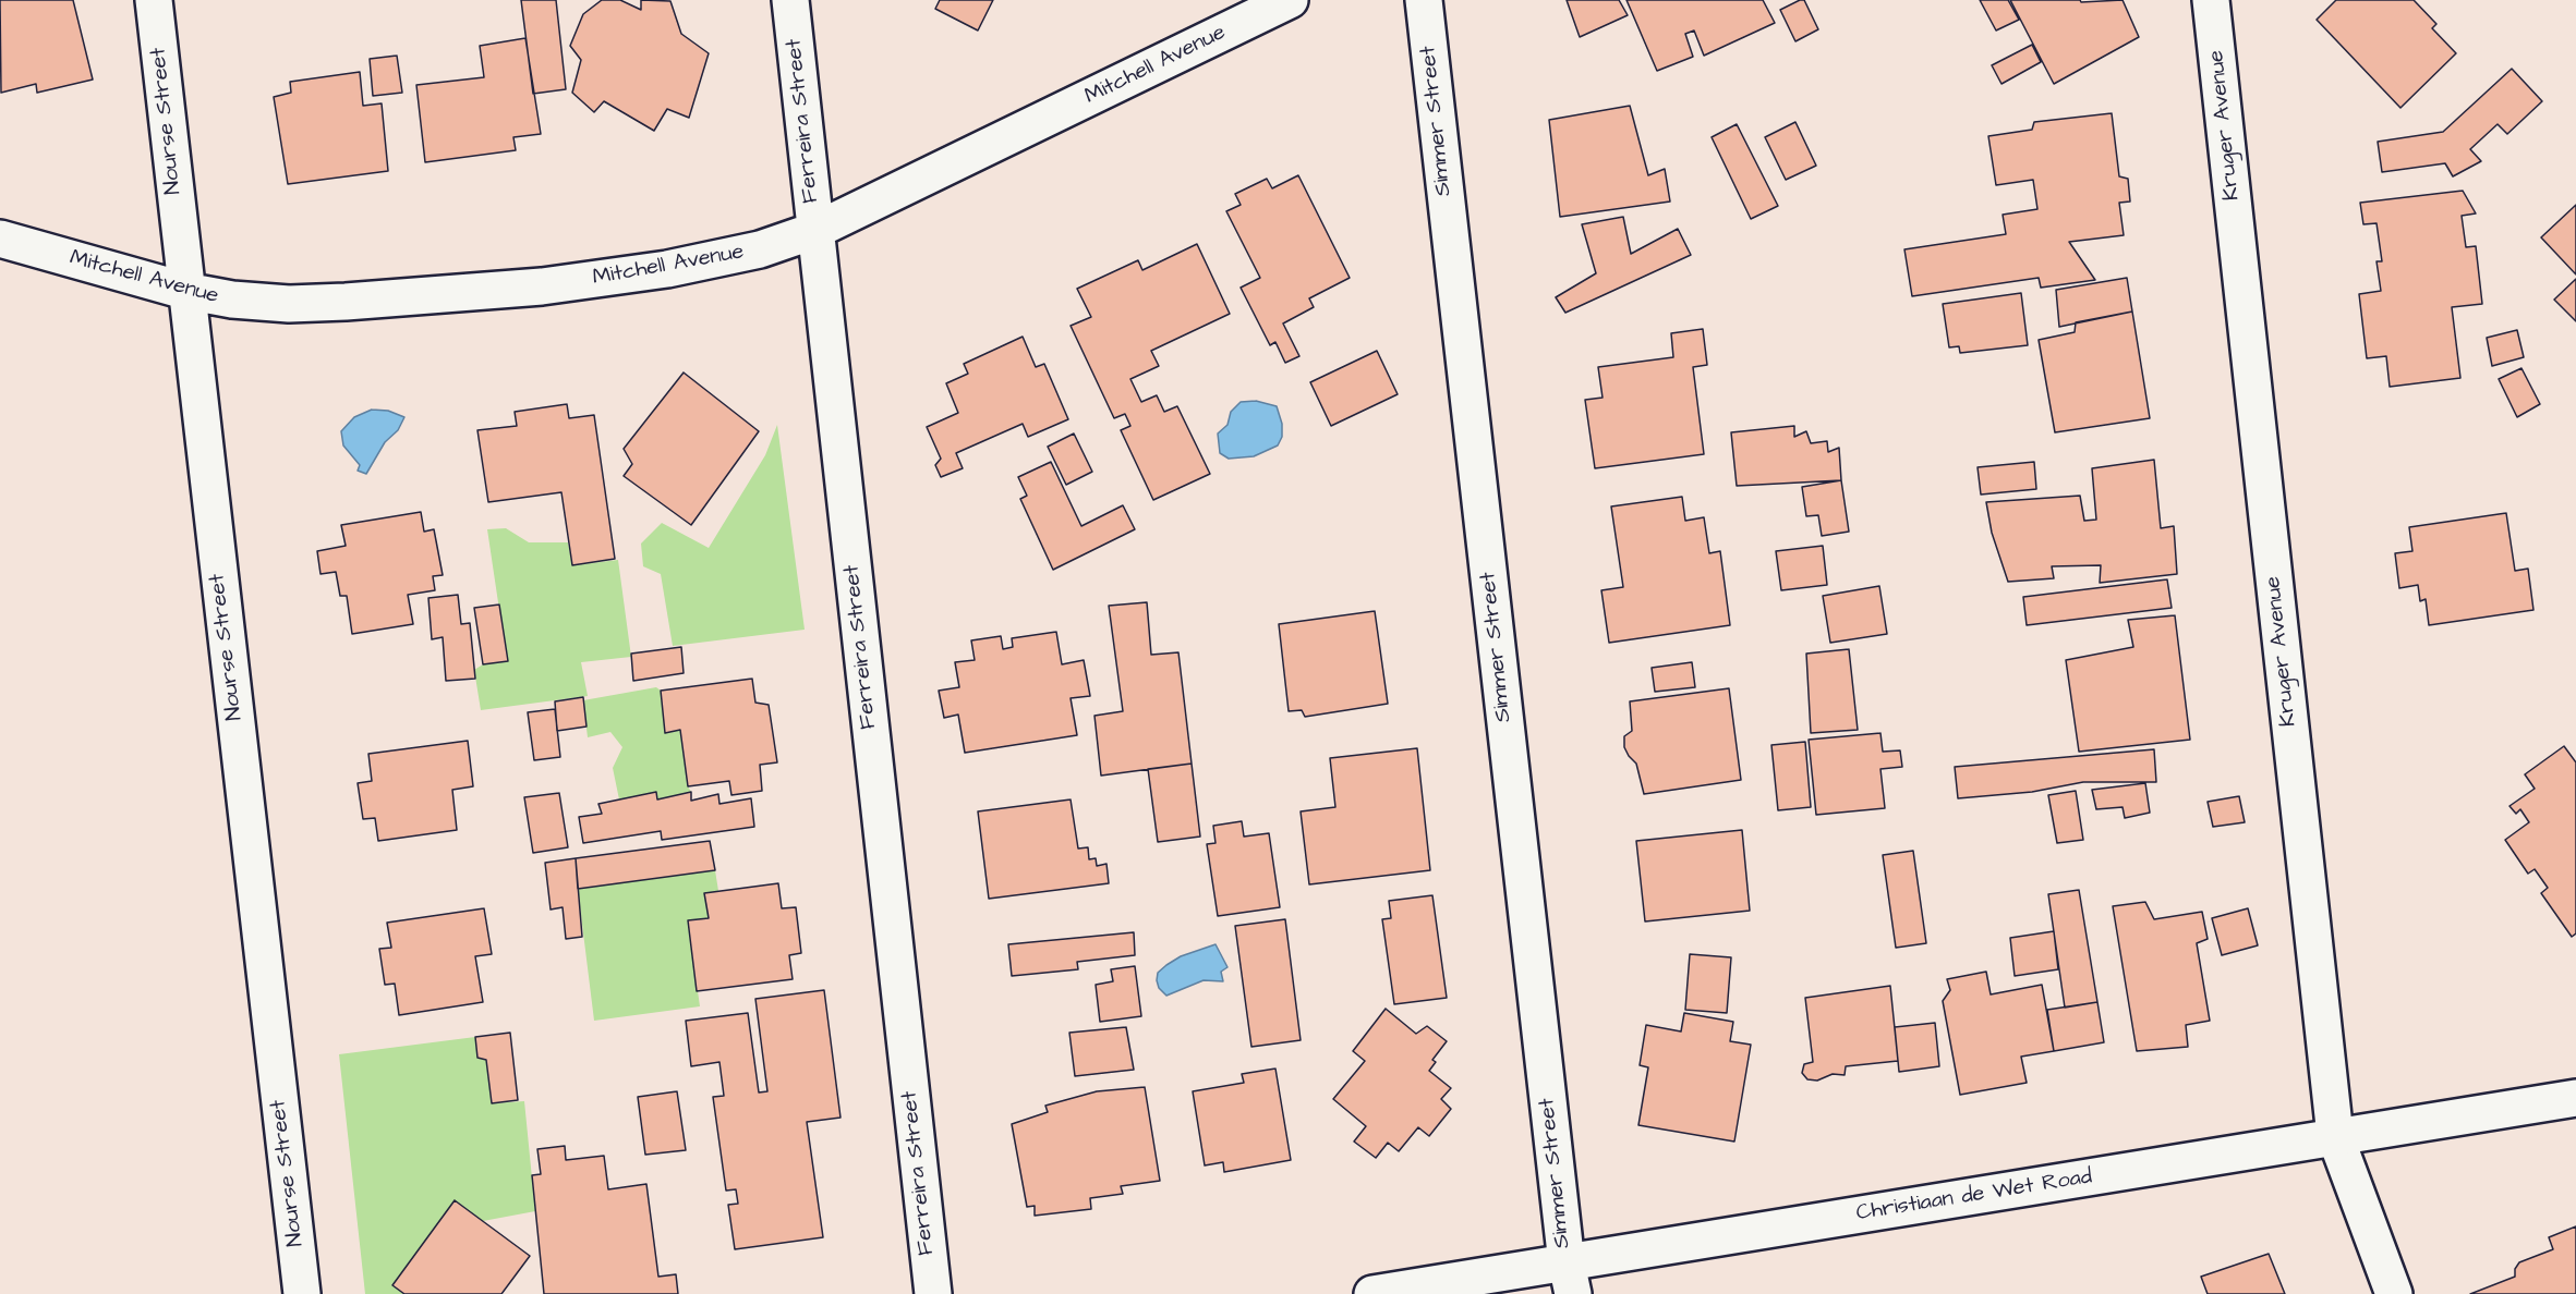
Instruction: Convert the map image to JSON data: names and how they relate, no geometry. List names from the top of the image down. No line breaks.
{"streets":{"street":["Mitchell Avenue","Nourse Street","Ferreira Street","Simmer Street","Kruger Avenue","Christiaan de Wet Road"]},"crossings":[["Mitchell Avenue","Nourse Street"],["Mitchell Avenue","Ferreira Street"],["Simmer Street","Christiaan de Wet Road"],["Kruger Avenue","Christiaan de Wet Road"]]}
